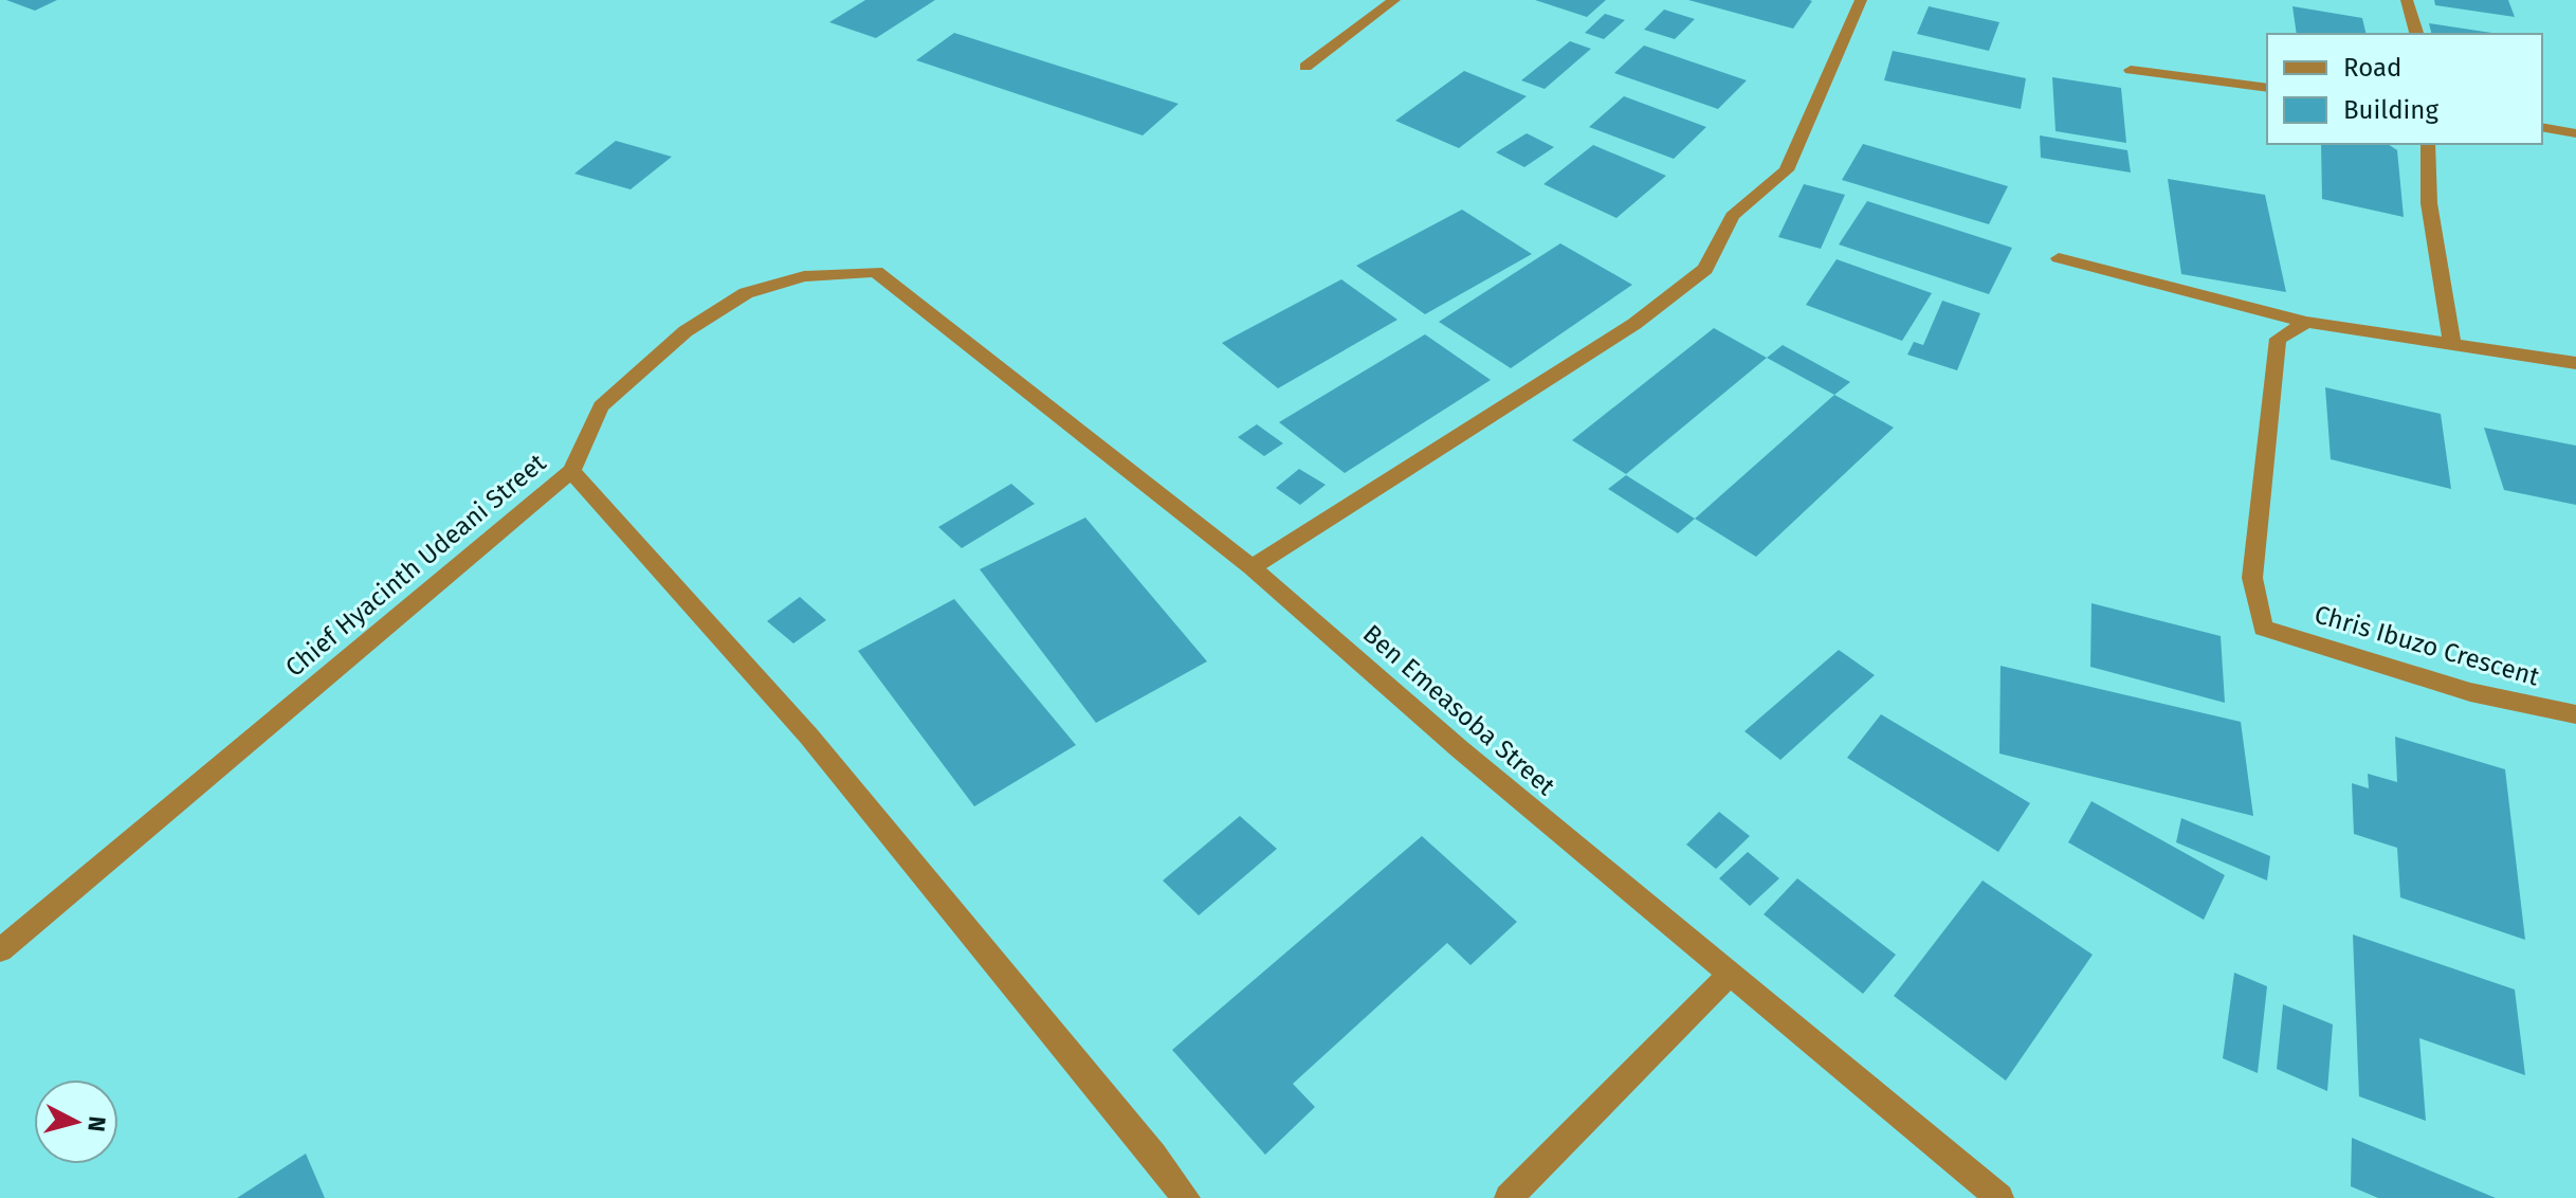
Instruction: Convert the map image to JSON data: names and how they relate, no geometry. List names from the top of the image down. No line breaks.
{"streets":{"street":["Chief Hyacinth Udeani Street","Chris Ibuzo Crescent","Ben Emeasoba Street"]},"crossings":[["Chief Hyacinth Udeani Street","Ben Emeasoba Street"]],"legend":["Road","Building"],"north":"right"}
